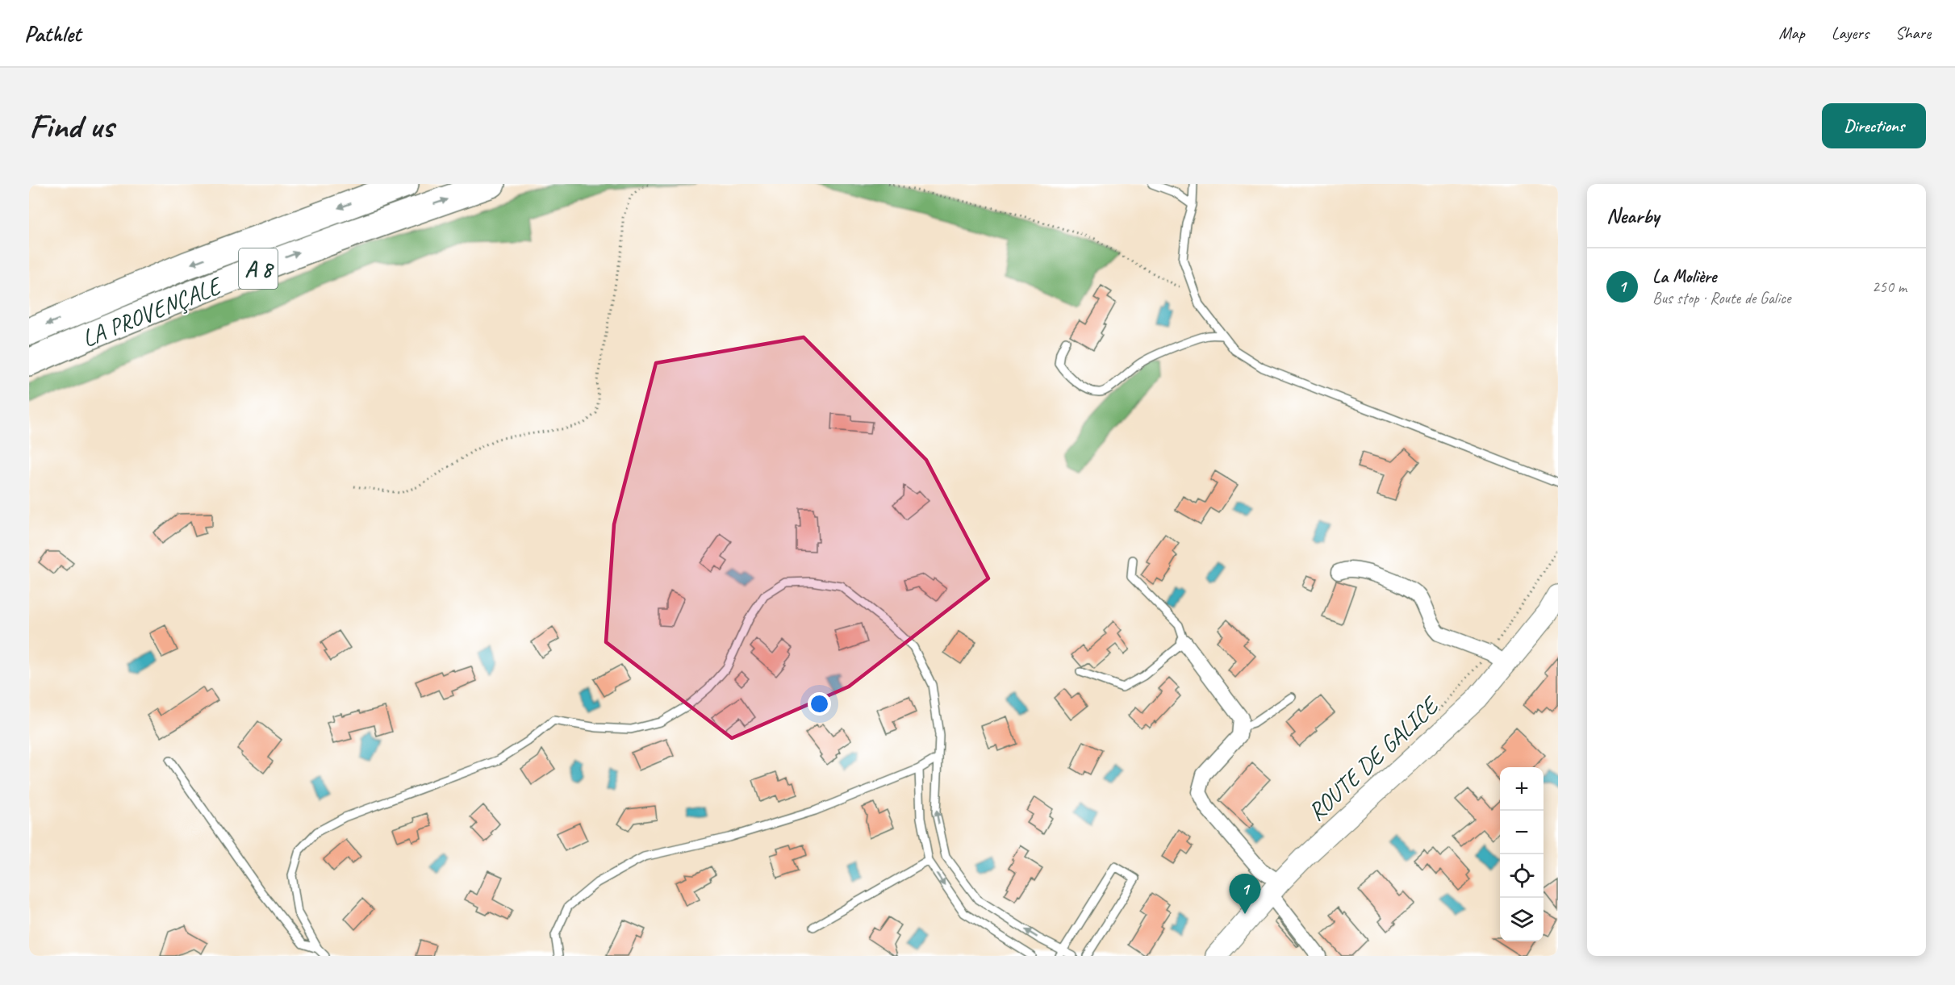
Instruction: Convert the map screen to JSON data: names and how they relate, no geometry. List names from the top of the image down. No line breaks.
{"streets":{"highway":["A 8","LA PROVENÇALE"],"main road":["ROUTE DE GALICE"]},"page":{"header":"Pathlet","nav":["Map","Layers","Share"],"buttons":"Directions","title":"Find us","heading":"Nearby","list":[{"mark":"1","name":"La Molière","note":"Bus stop · Route de Galice","value":"250 m"}],"map_buttons":["+","−"],"pins":"1"}}
